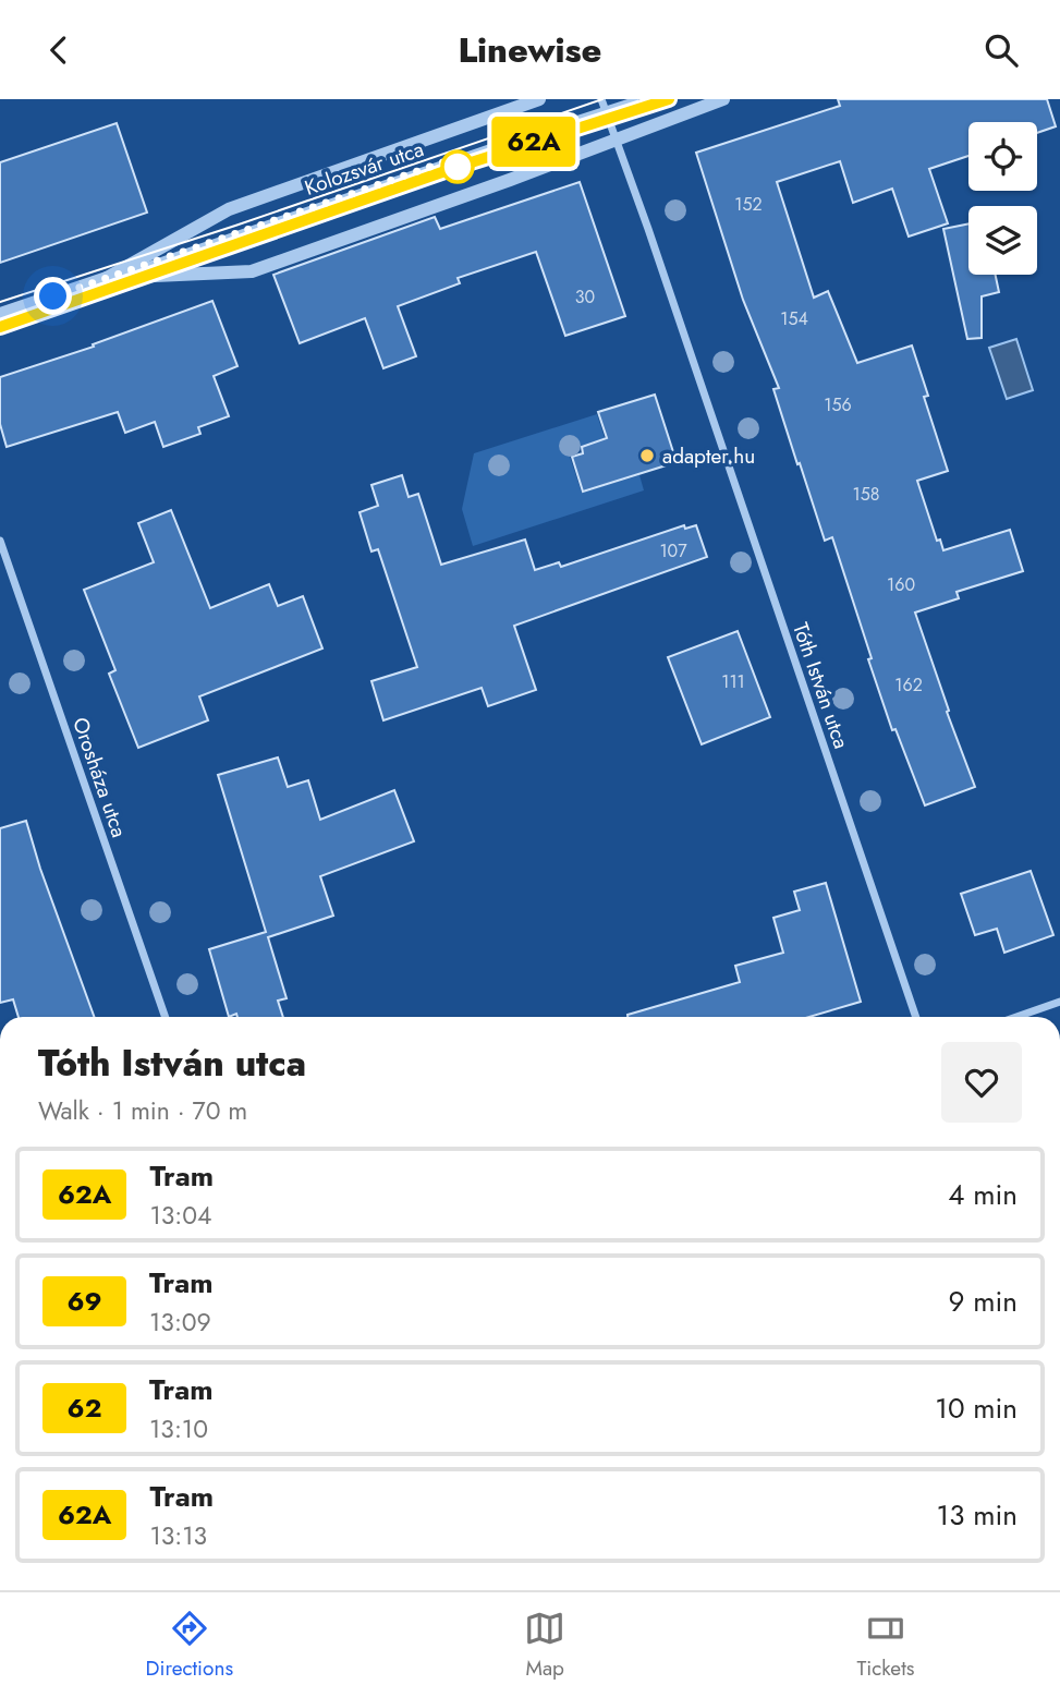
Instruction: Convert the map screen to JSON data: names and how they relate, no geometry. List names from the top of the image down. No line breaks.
{"streets":{"street":["Kolozsvár utca","Tóth István utca","Orosháza utca"]},"crossings":[["Kolozsvár utca","Tóth István utca"]],"places":["adapter.hu"],"lines":["tram line 62A"],"house_numbers":["152","30","154","156","158","107","160","111","162"],"page":{"header":"Linewise","on_map":"62A","heading":["Tóth István utca","Walk · 1 min · 70 m"],"list":[{"mark":"62A","name":"Tram","note":"13:04","value":"4 min"},{"mark":"69","name":"Tram","note":"13:09","value":"9 min"},{"mark":"62","name":"Tram","note":"13:10","value":"10 min"},{"mark":"62A","name":"Tram","note":"13:13","value":"13 min"}],"tabs":["Directions","Map","Tickets"]}}
